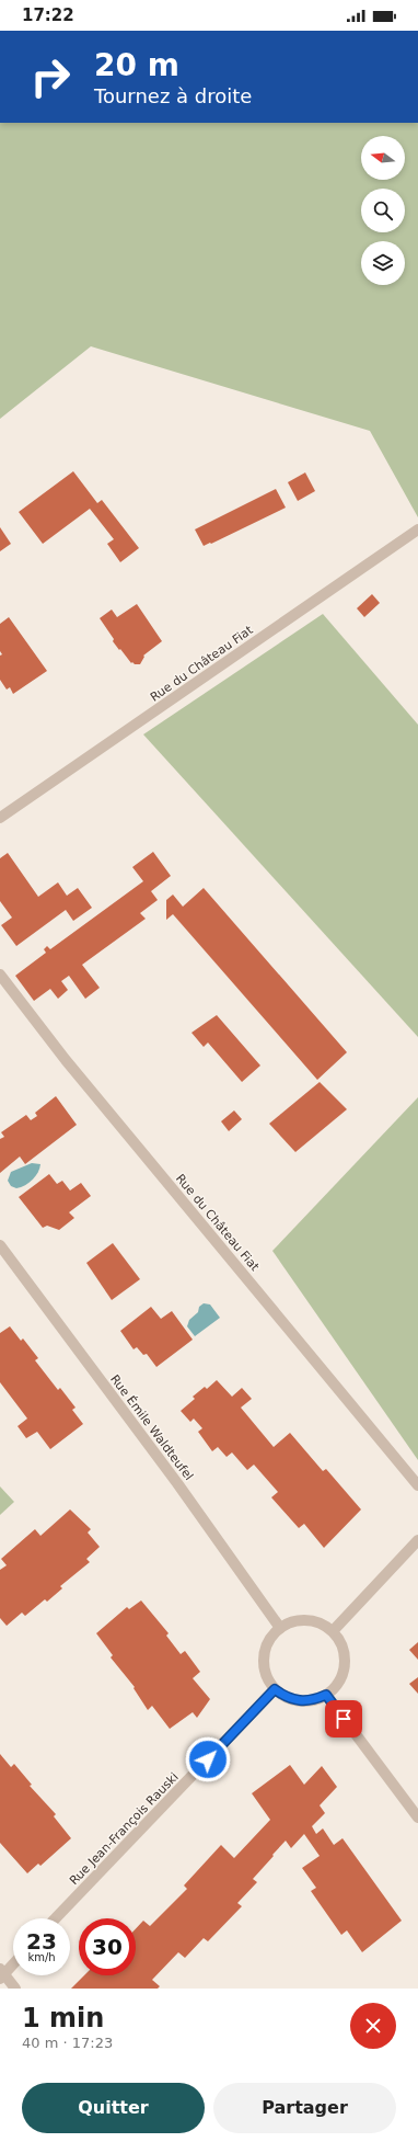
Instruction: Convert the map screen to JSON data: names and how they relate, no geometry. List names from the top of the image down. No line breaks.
{"streets":{"street":["Rue du Château Fiat","Rue Émile Waldteufel","Rue Jean-François Rauski"]},"crossings":[["Rue Émile Waldteufel","Rue Jean-François Rauski"]],"north":"left","page":{"status":"17:22","turn":["20 m","Tournez à droite"],"speed":"23 km/h","limit":"30","heading":["1 min","40 m · 17:23"],"buttons":["Quitter","Partager"]}}
